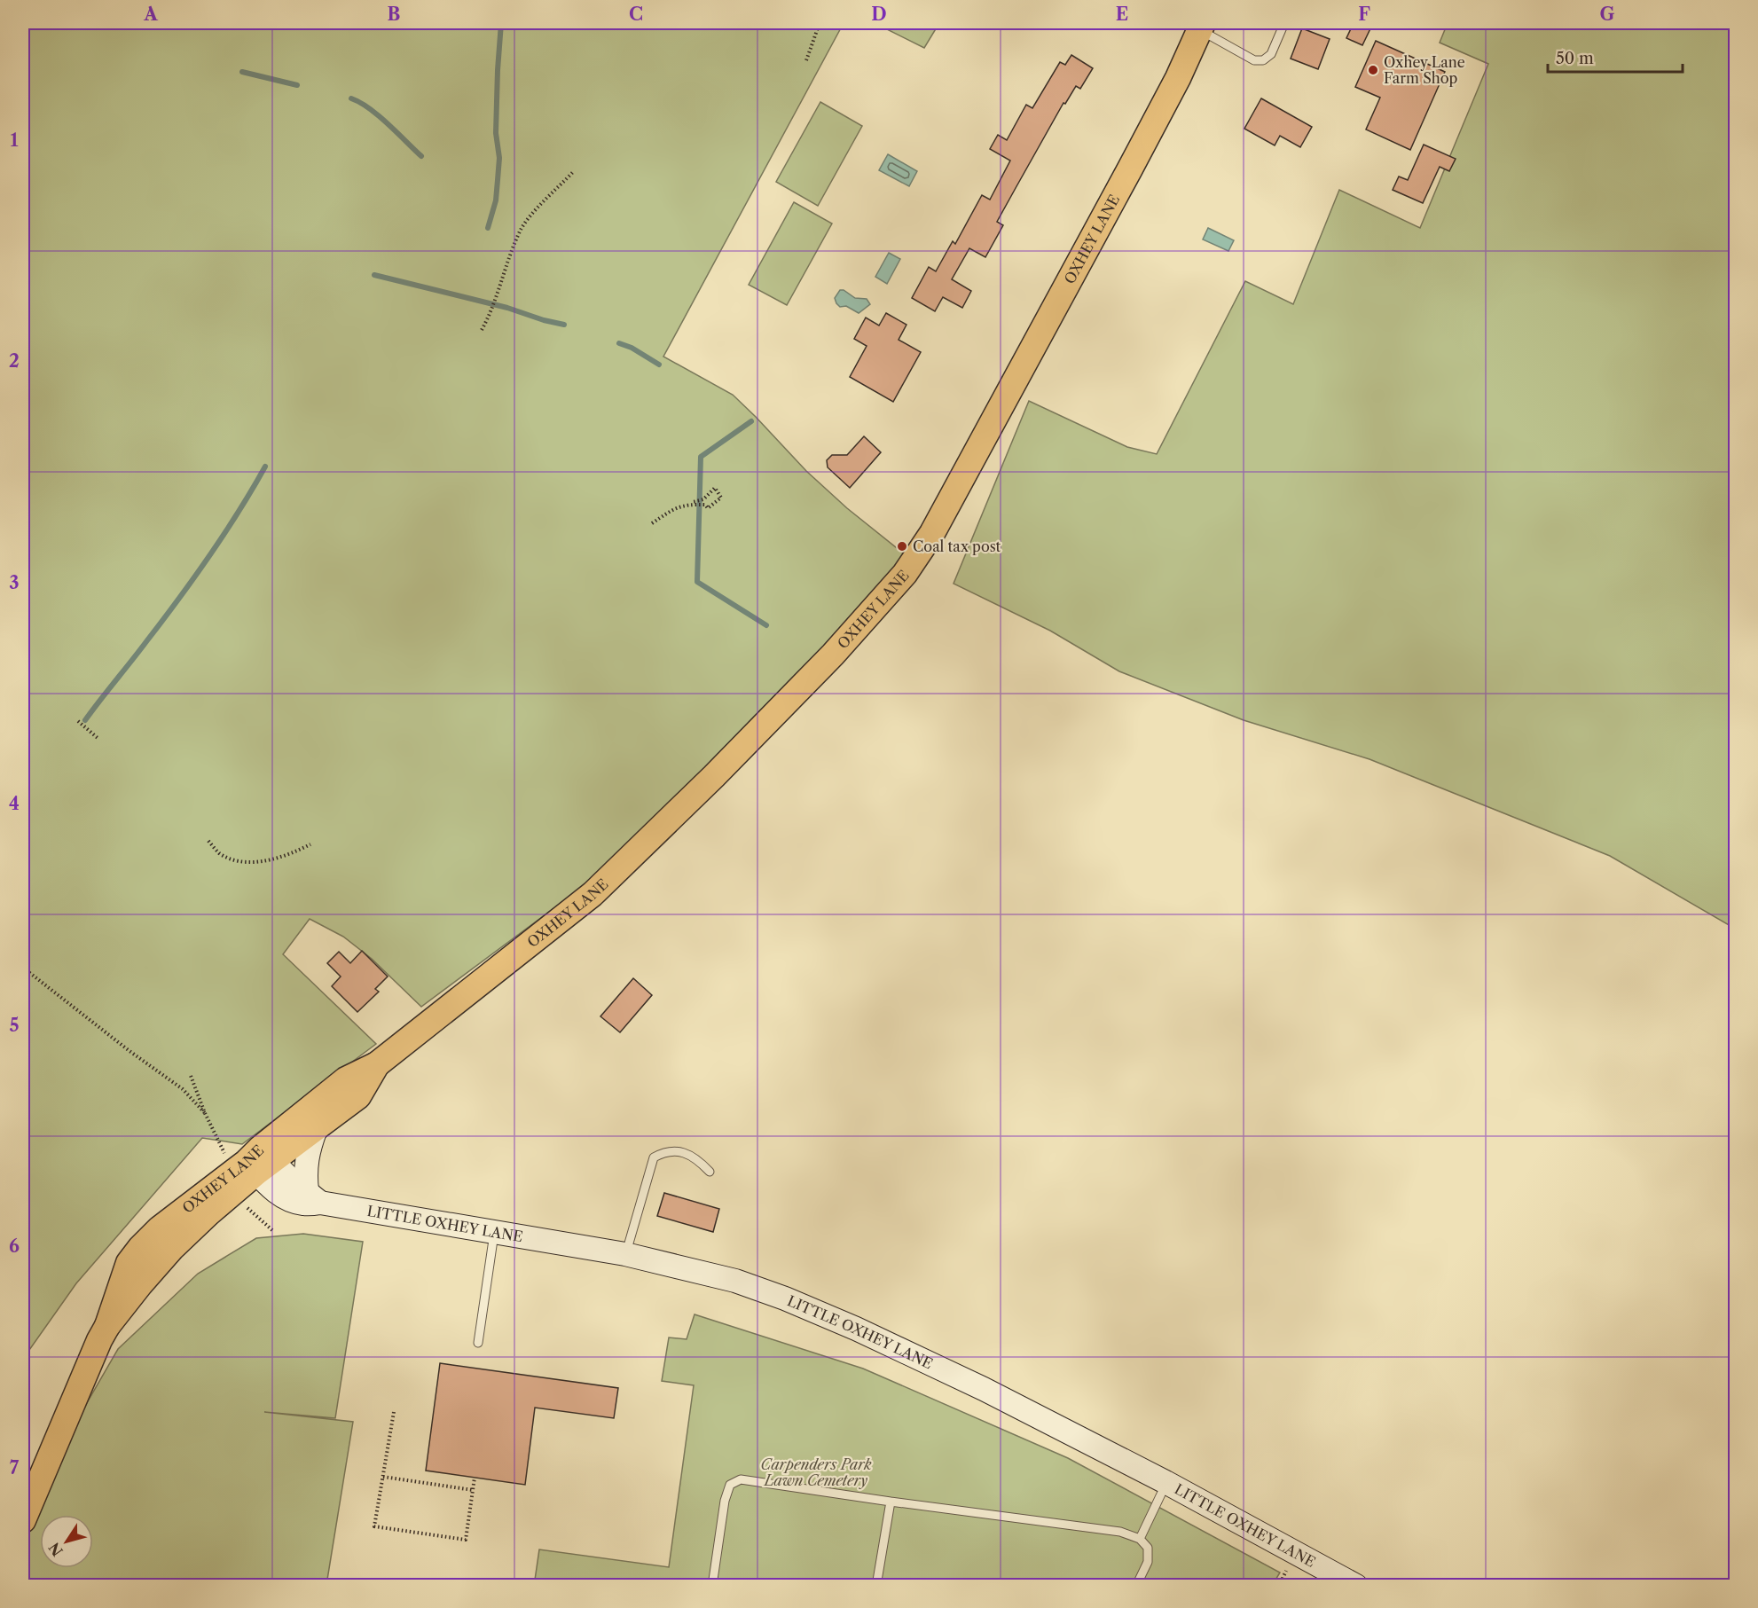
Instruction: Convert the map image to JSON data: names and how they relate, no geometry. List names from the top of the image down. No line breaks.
{"streets":{"main road":["OXHEY LANE","LITTLE OXHEY LANE"]},"crossings":[["OXHEY LANE","LITTLE OXHEY LANE"]],"parks":["Carpenders Park Lawn Cemetery"],"places":["Oxhey Lane Farm Shop","Coal tax post"],"scale_bar":"50 m","north":"bottom left","grid":{"columns":["A","B","C","D","E","F","G"],"rows":["1","2","3","4","5","6","7"]}}
